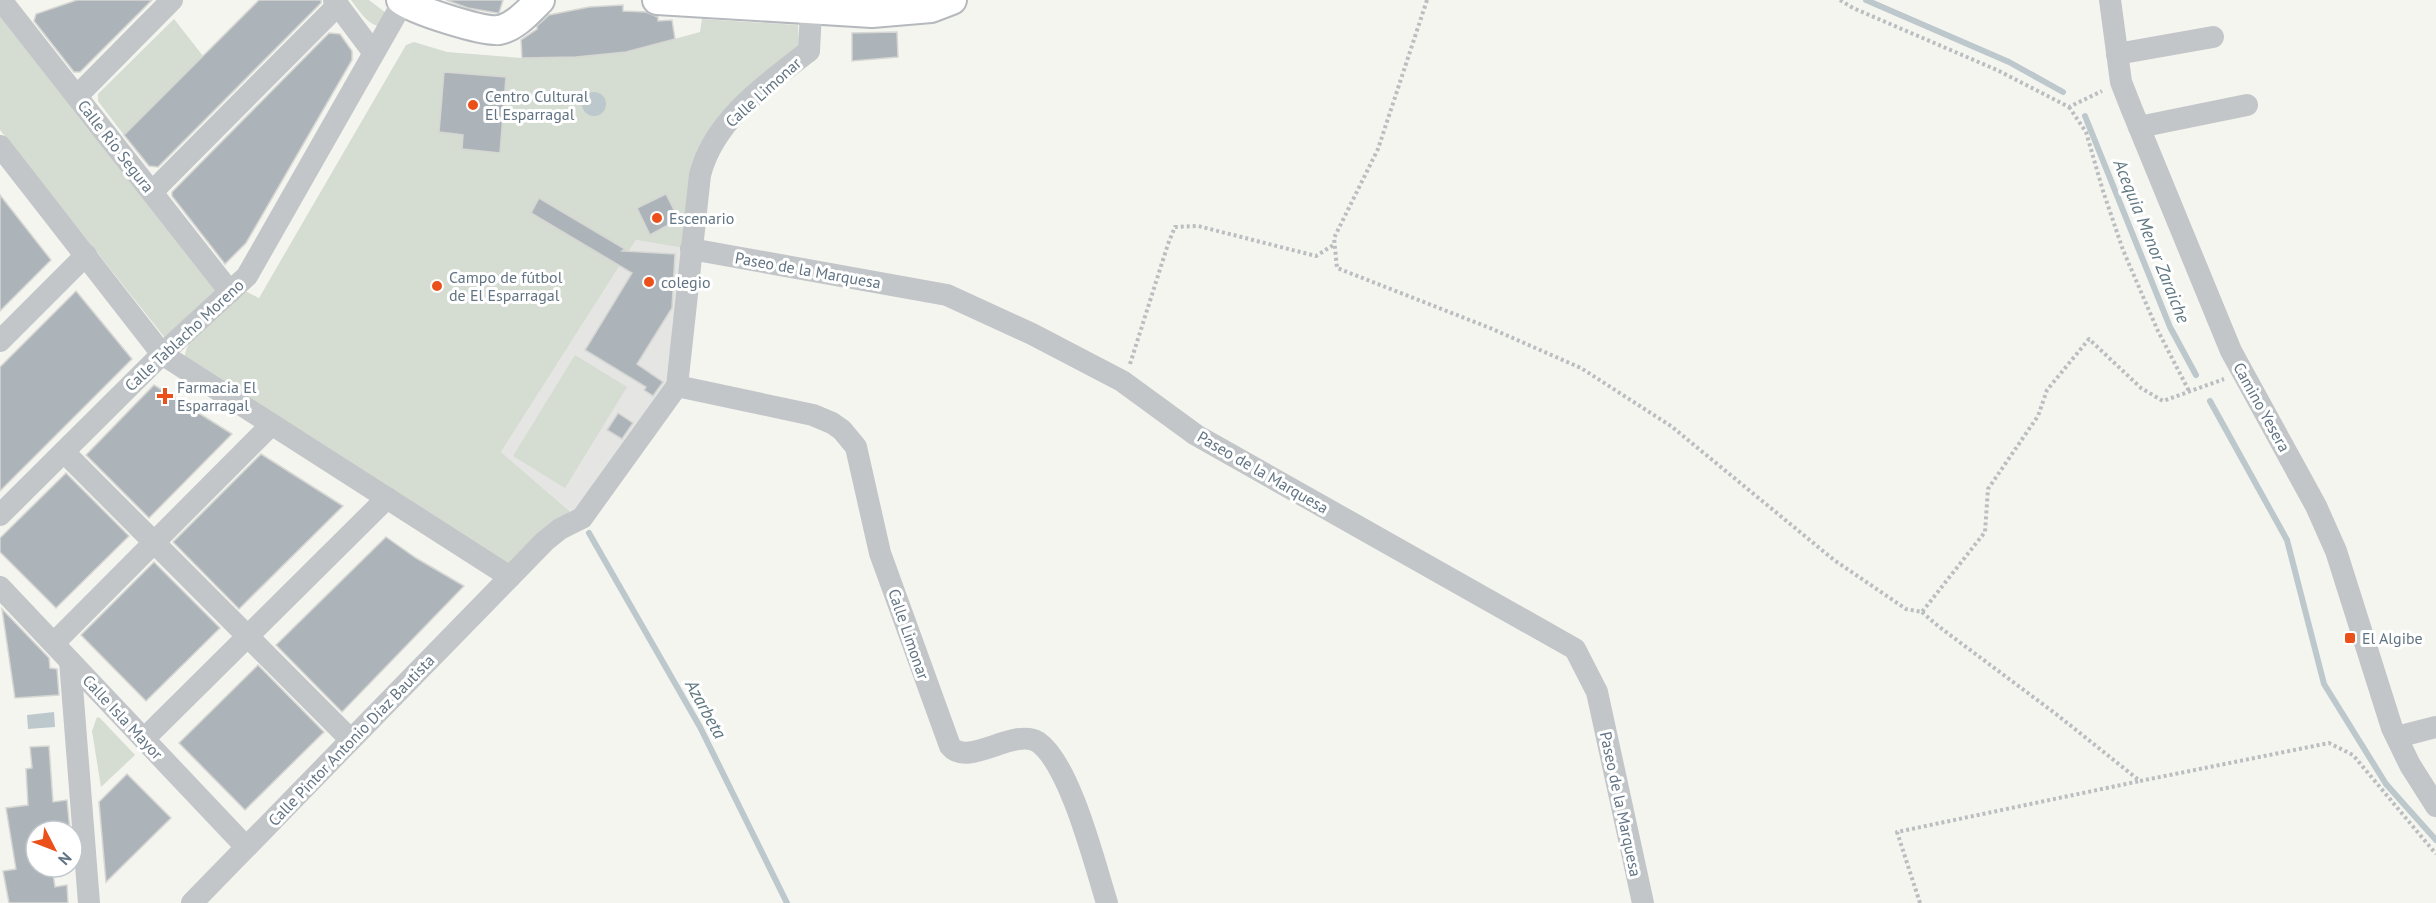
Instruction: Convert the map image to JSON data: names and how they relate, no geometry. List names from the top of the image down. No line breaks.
{"streets":{"street":["Calle Limonar","Calle Río Segura","Paseo de la Marquesa","Calle Tablacho Moreno","Camino Yesera","Calle Isla Mayor","Calle Pintor Antonio Díaz Bautista"]},"crossings":[["Calle Limonar","Paseo de la Marquesa"],["Calle Limonar","Calle Pintor Antonio Díaz Bautista"],["Calle Río Segura","Calle Tablacho Moreno"],["Calle Isla Mayor","Calle Pintor Antonio Díaz Bautista"]],"water":["Acequia Menor Zaraiche","Azarbeta"],"places":{"other":["Centro Cultural El Esparragal","Escenario","colegio","Campo de fútbol de El Esparragal"],"health":["Farmacia El Esparragal"],"transit":["El Algibe"]},"north":"bottom right"}
